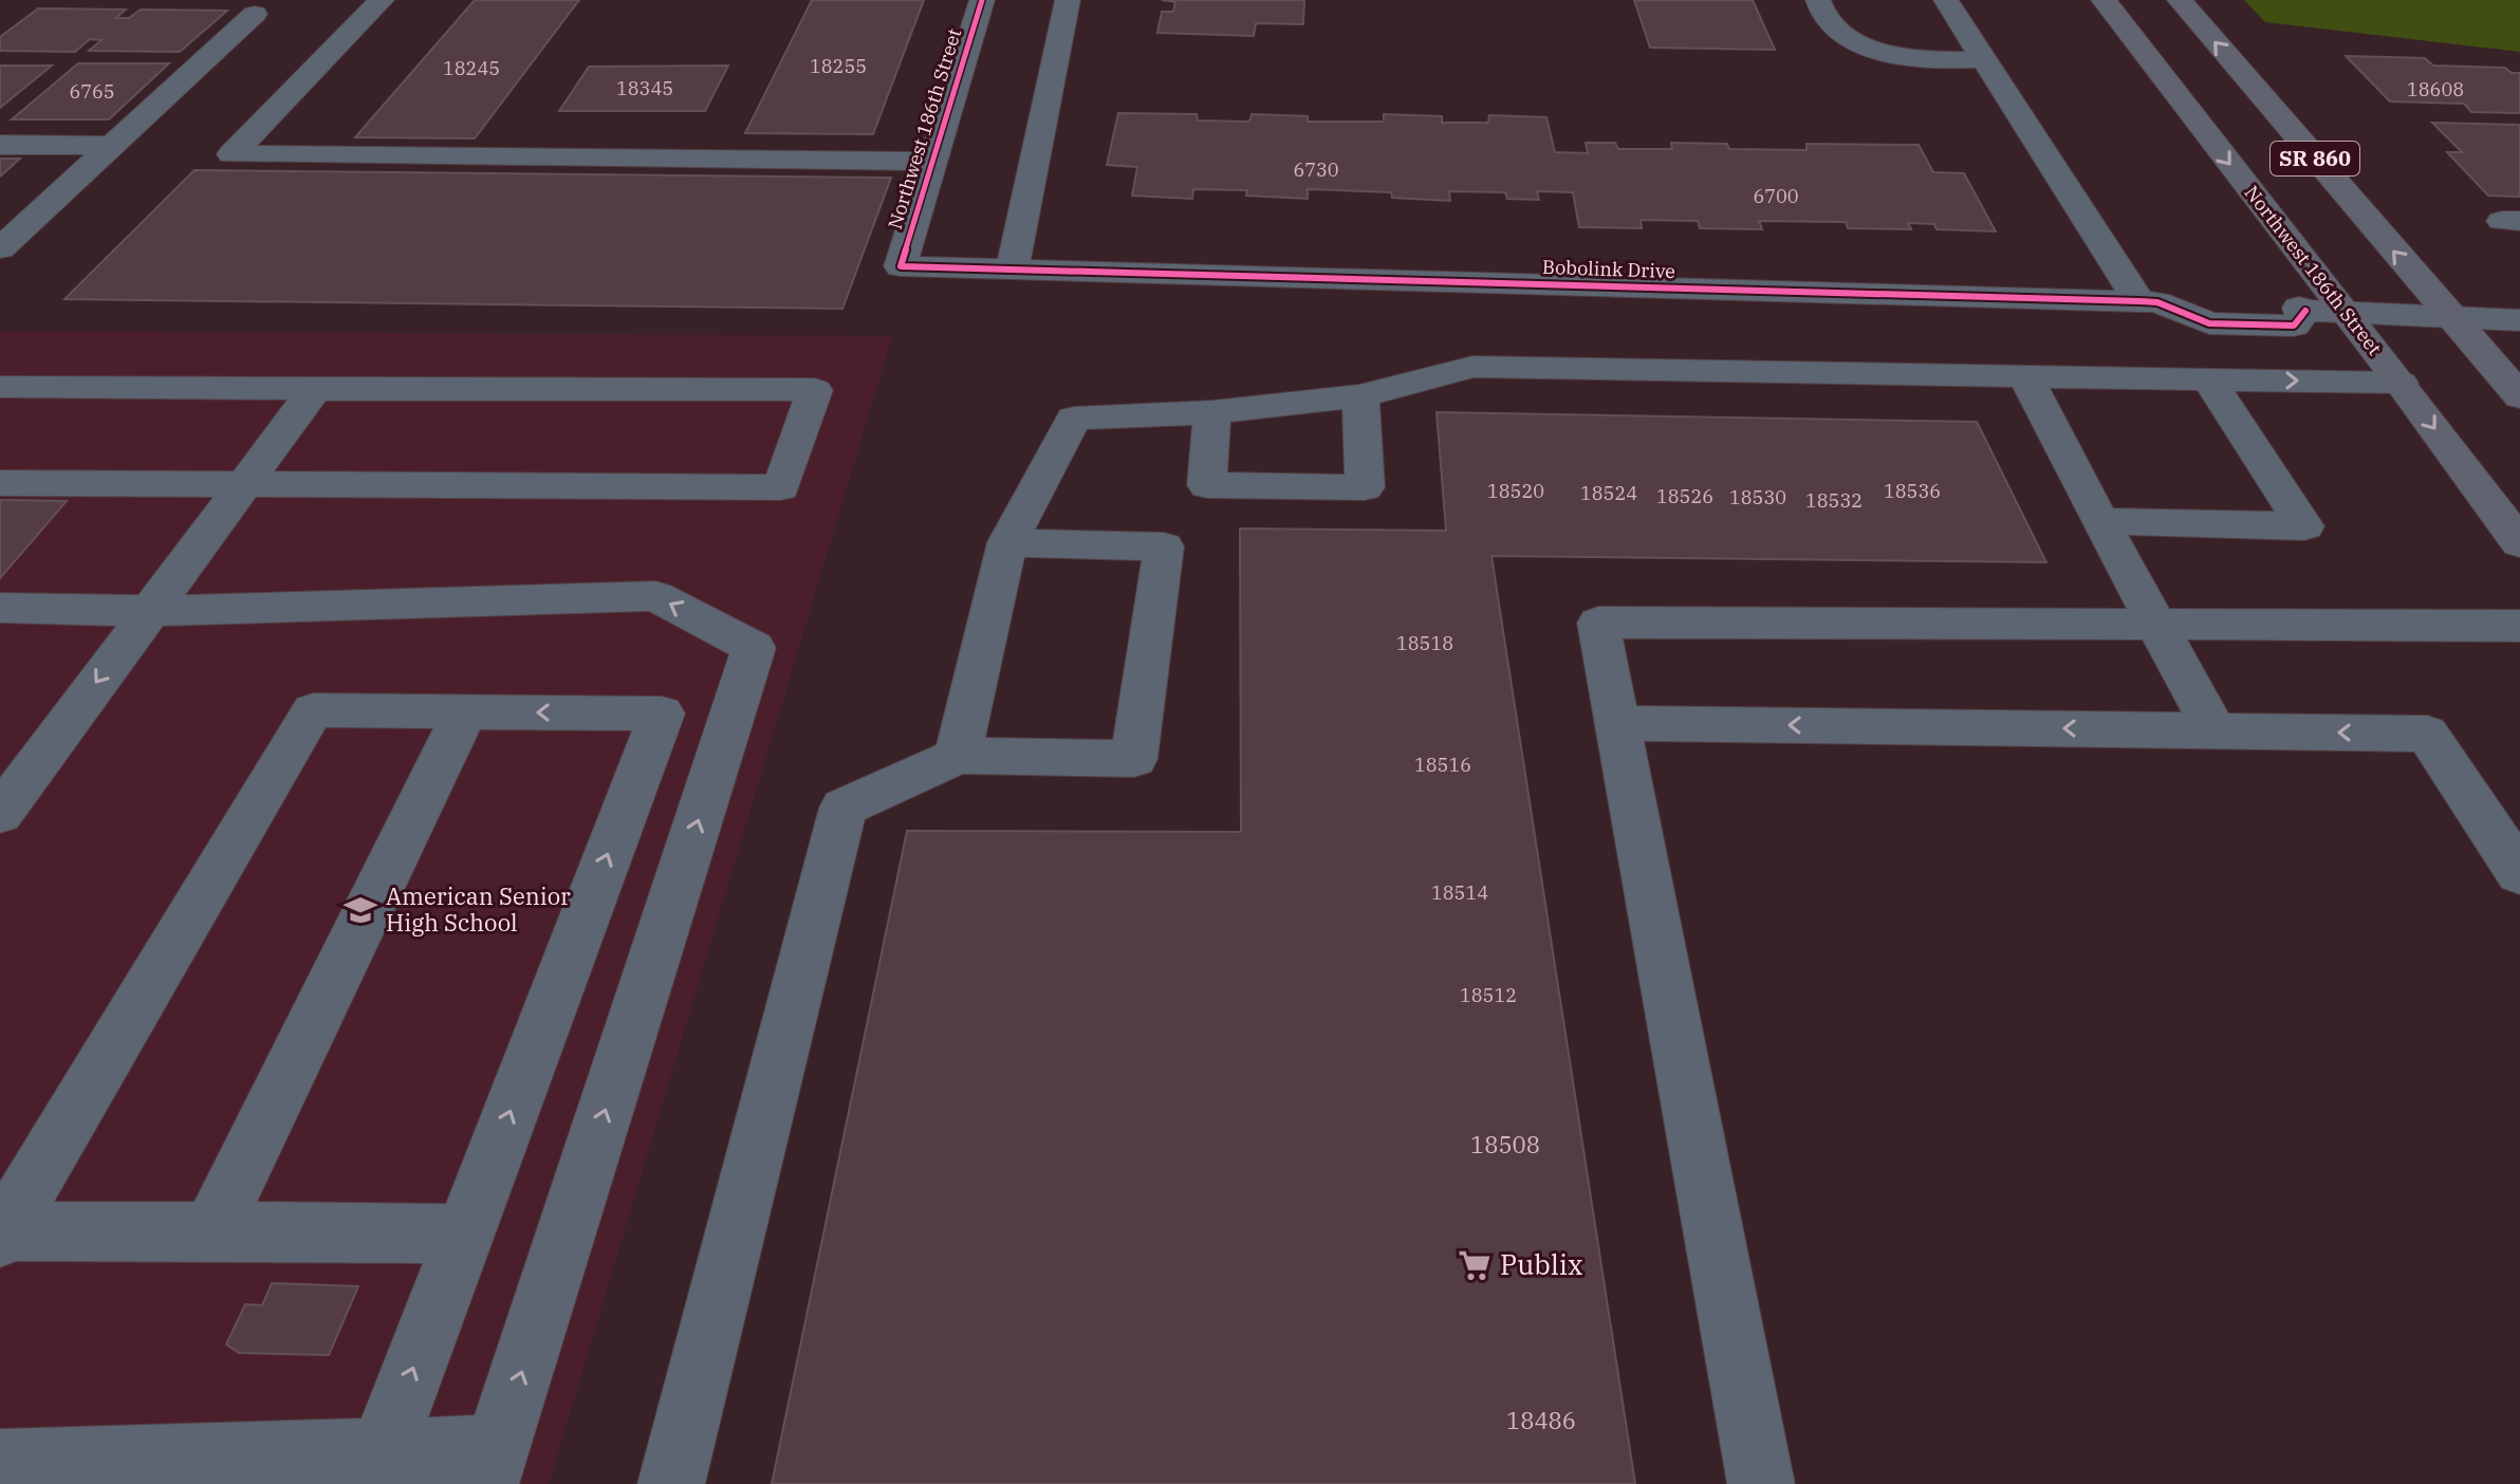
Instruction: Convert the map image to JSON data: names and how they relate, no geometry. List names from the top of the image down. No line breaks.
{"streets":{"main road":["Northwest 186th Street","SR 860"],"street":["Bobolink Drive"]},"crossings":[["Northwest 186th Street","Bobolink Drive"],["SR 860","Bobolink Drive"]],"places":{"school or university":["American Senior High School"],"supermarket":["Publix"]},"house_numbers":["18255","18245","18345","18608","6765","6730","6700","18520","18536","18524","18526","18530","18532","18518","18516","18514","18512","18508","18486"]}
